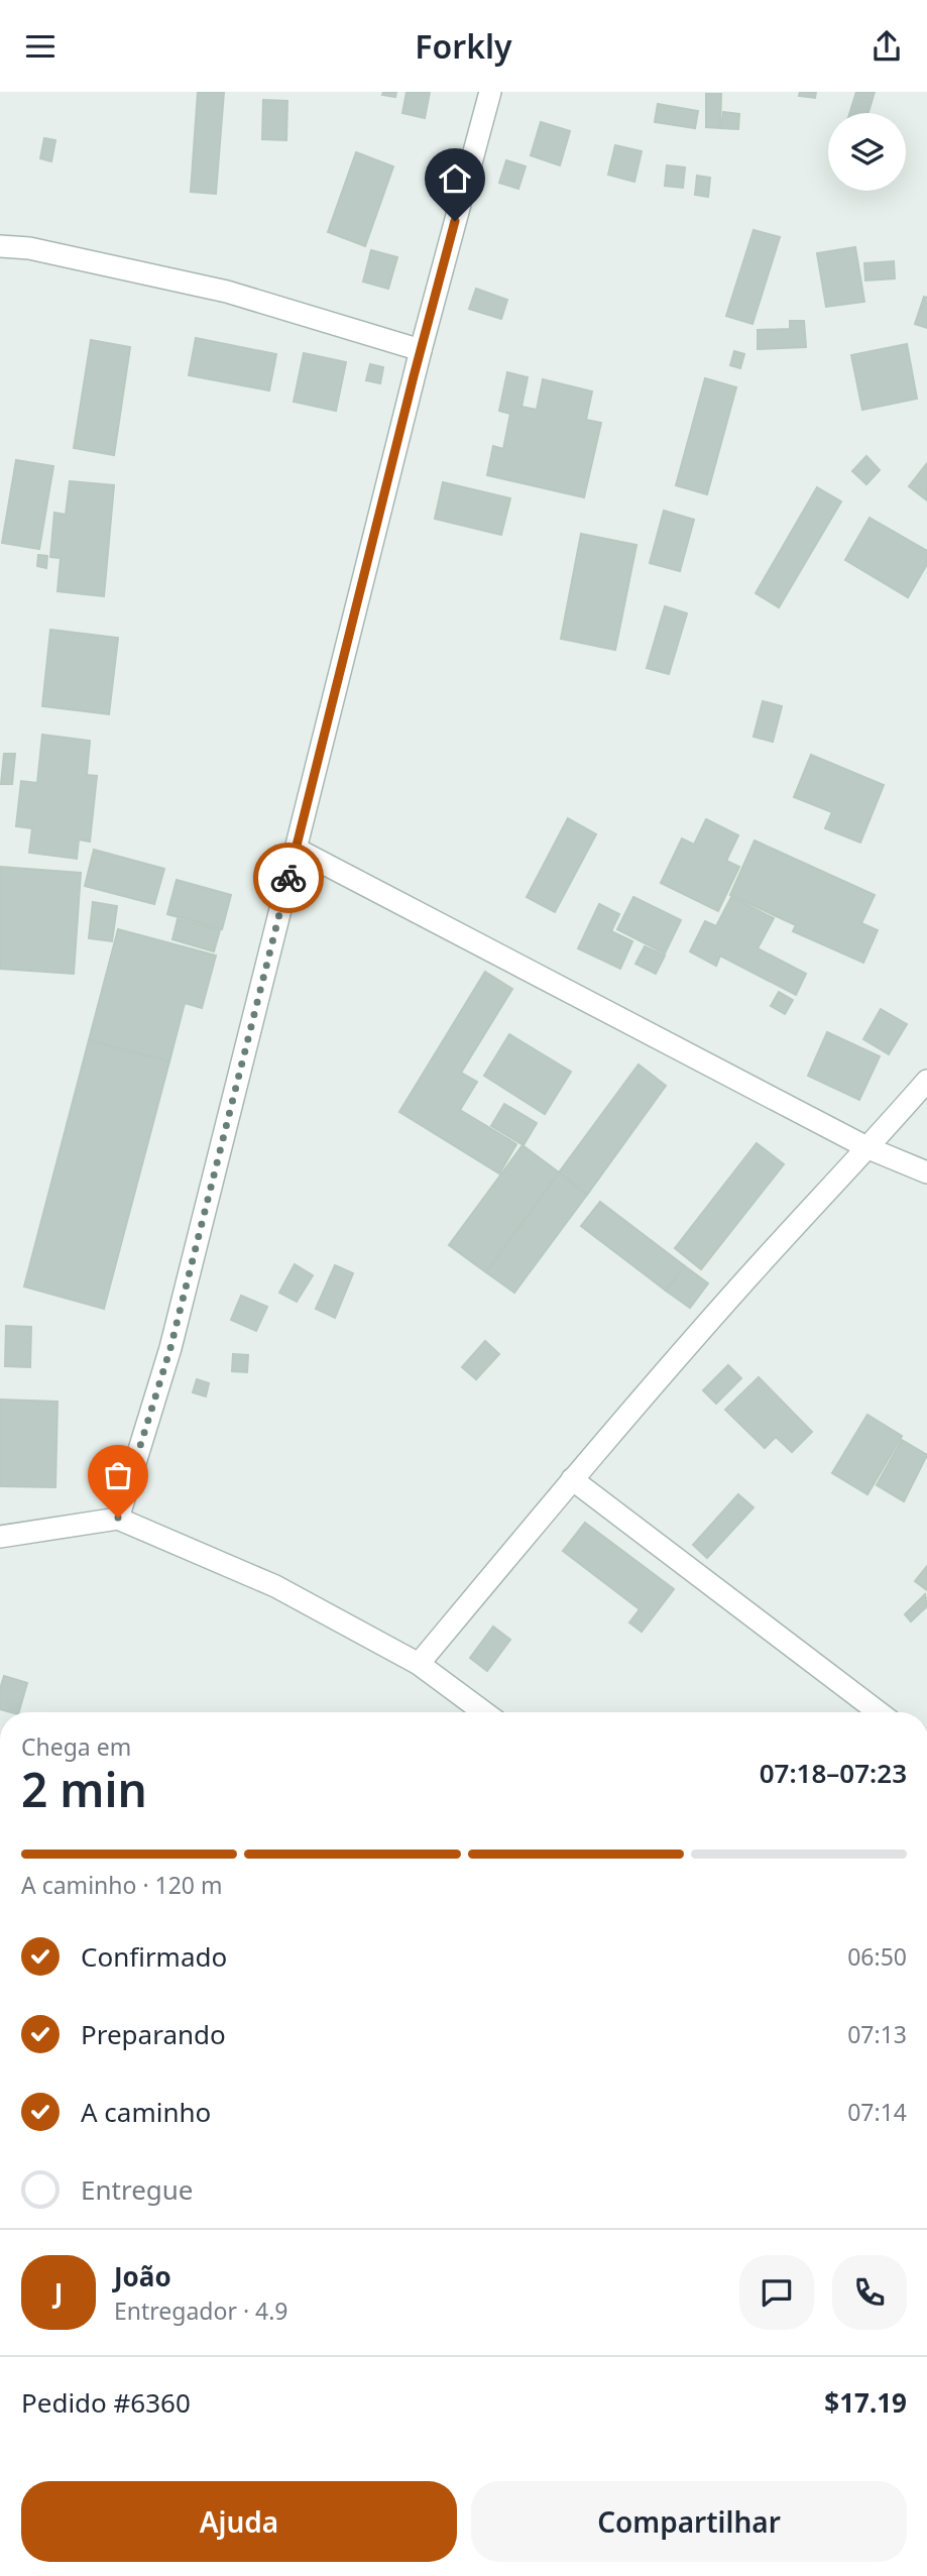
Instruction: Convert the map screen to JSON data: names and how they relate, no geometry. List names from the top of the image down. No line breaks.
{"page":{"header":"Forkly","heading":["2 min","Chega em","07:18–07:23"],"panel":["João","Entregador · 4.9","Pedido #6360","$17.19"],"bar":"A caminho · 120 m","list":[["Confirmado","06:50"],["Preparando","07:13"],["A caminho","07:14"],"Entregue"],"round":"J","buttons":["Ajuda","Compartilhar"]}}
